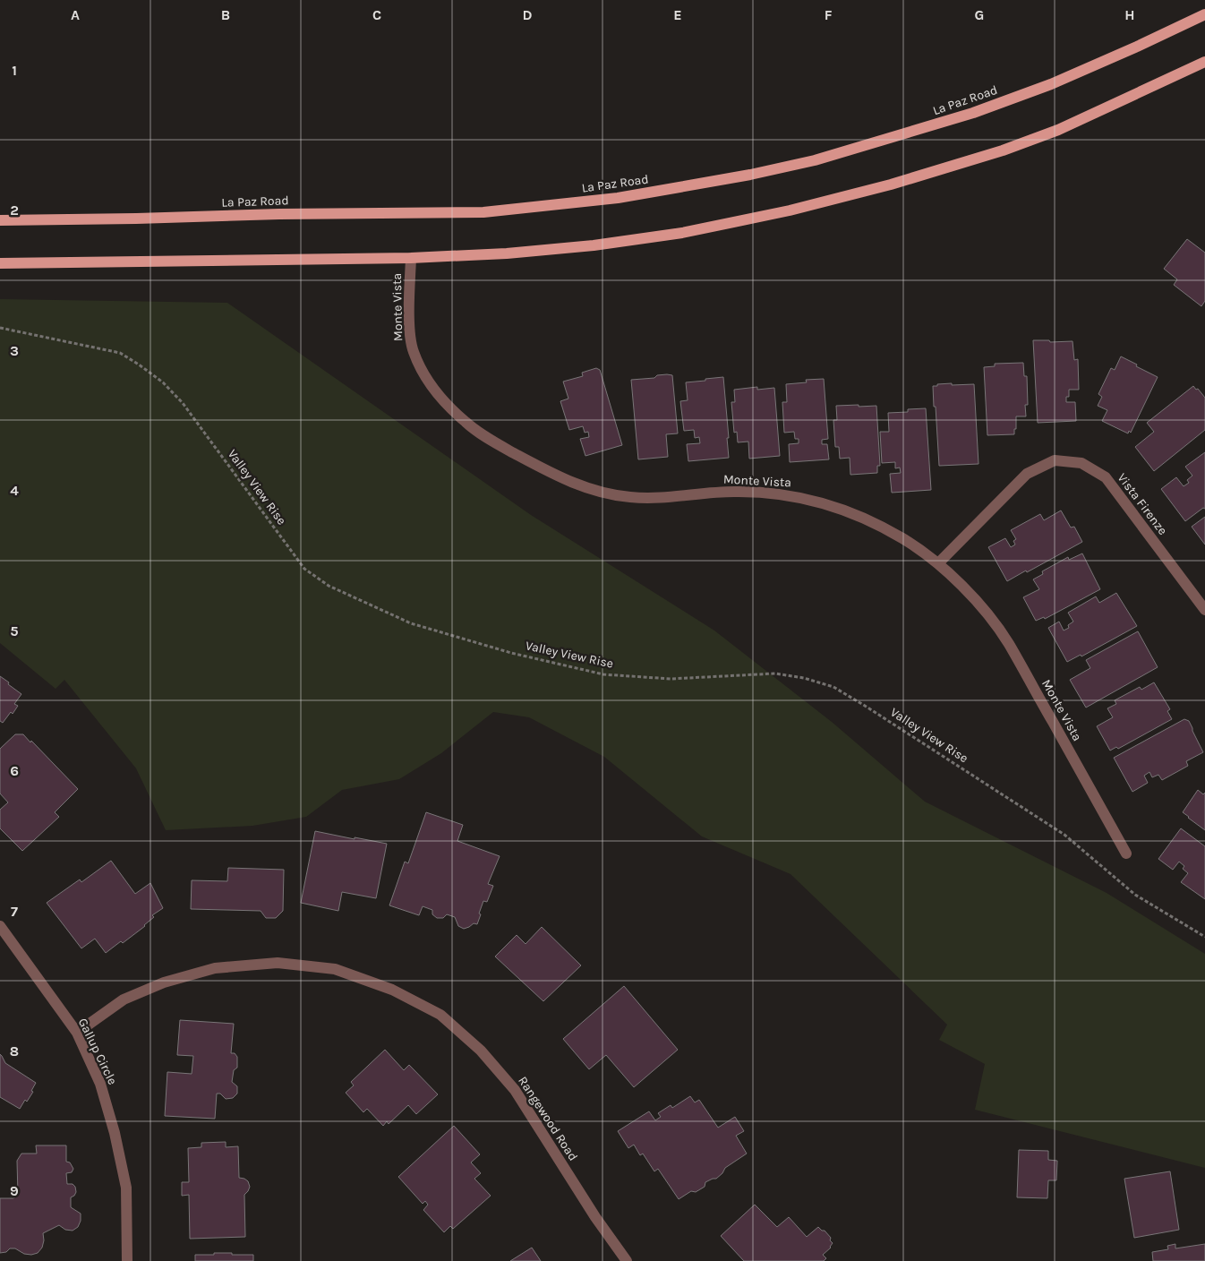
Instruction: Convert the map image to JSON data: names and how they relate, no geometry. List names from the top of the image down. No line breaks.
{"streets":{"main road":["La Paz Road"],"street":["Monte Vista","Vista Firenze","Gallup Circle","Rangewood Road"],"path":["Valley View Rise"]},"crossings":[["Monte Vista","Vista Firenze"],["Gallup Circle","Rangewood Road"]],"grid":{"columns":["A","B","C","D","E","F","G","H"],"rows":["1","2","3","4","5","6","7","8","9"]}}
